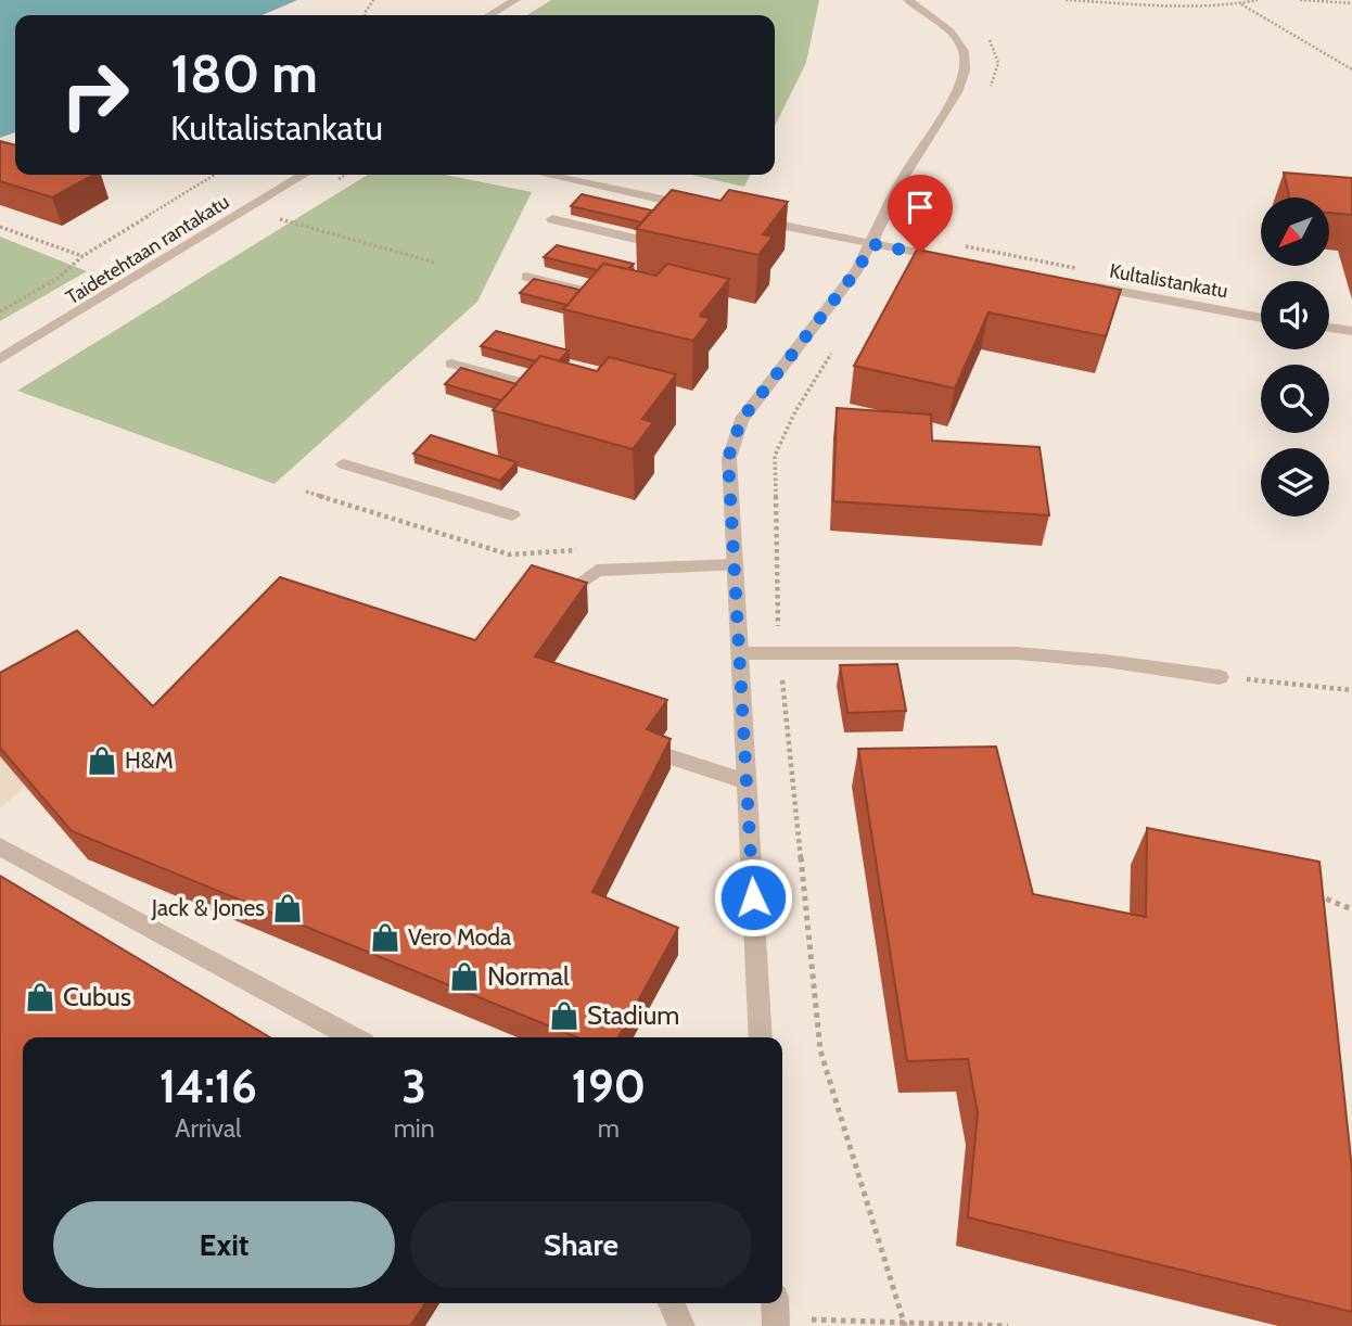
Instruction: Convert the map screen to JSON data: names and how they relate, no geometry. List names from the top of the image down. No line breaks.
{"streets":{"street":["Taidetehtaan rantakatu","Kultalistankatu"]},"places":{"shop":["H&M","Jack & Jones","Vero Moda","Normal","Cubus","Stadium"]},"north":"bottom left","page":{"turn":["180 m","Kultalistankatu"],"eta":["14:16","Arrival","3","min","190","m"],"buttons":["Exit","Share"]}}
